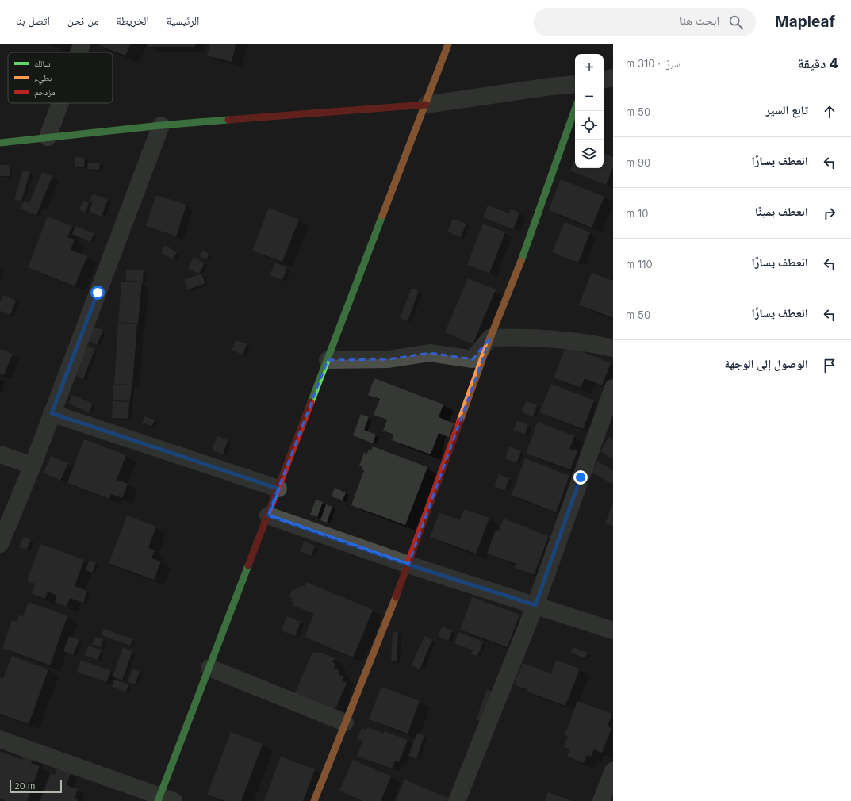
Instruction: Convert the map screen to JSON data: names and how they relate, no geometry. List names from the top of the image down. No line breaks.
{"legend":["سالك","بطيء","مزدحم"],"scale_bar":"20 m","page":{"header":"Mapleaf","search":"ابحث هنا","nav":["الرئيسية","الخريطة","من نحن","اتصل بنا"],"heading":["4 دقيقة","سيرًا · 310 m"],"map_buttons":["+","−"],"list":[["تابع السير","50 m"],["انعطف يسارًا","90 m"],["انعطف يمينًا","10 m"],["انعطف يسارًا","110 m"],["انعطف يسارًا","50 m"],"الوصول إلى الوجهة"],"scale":"20 m"}}
